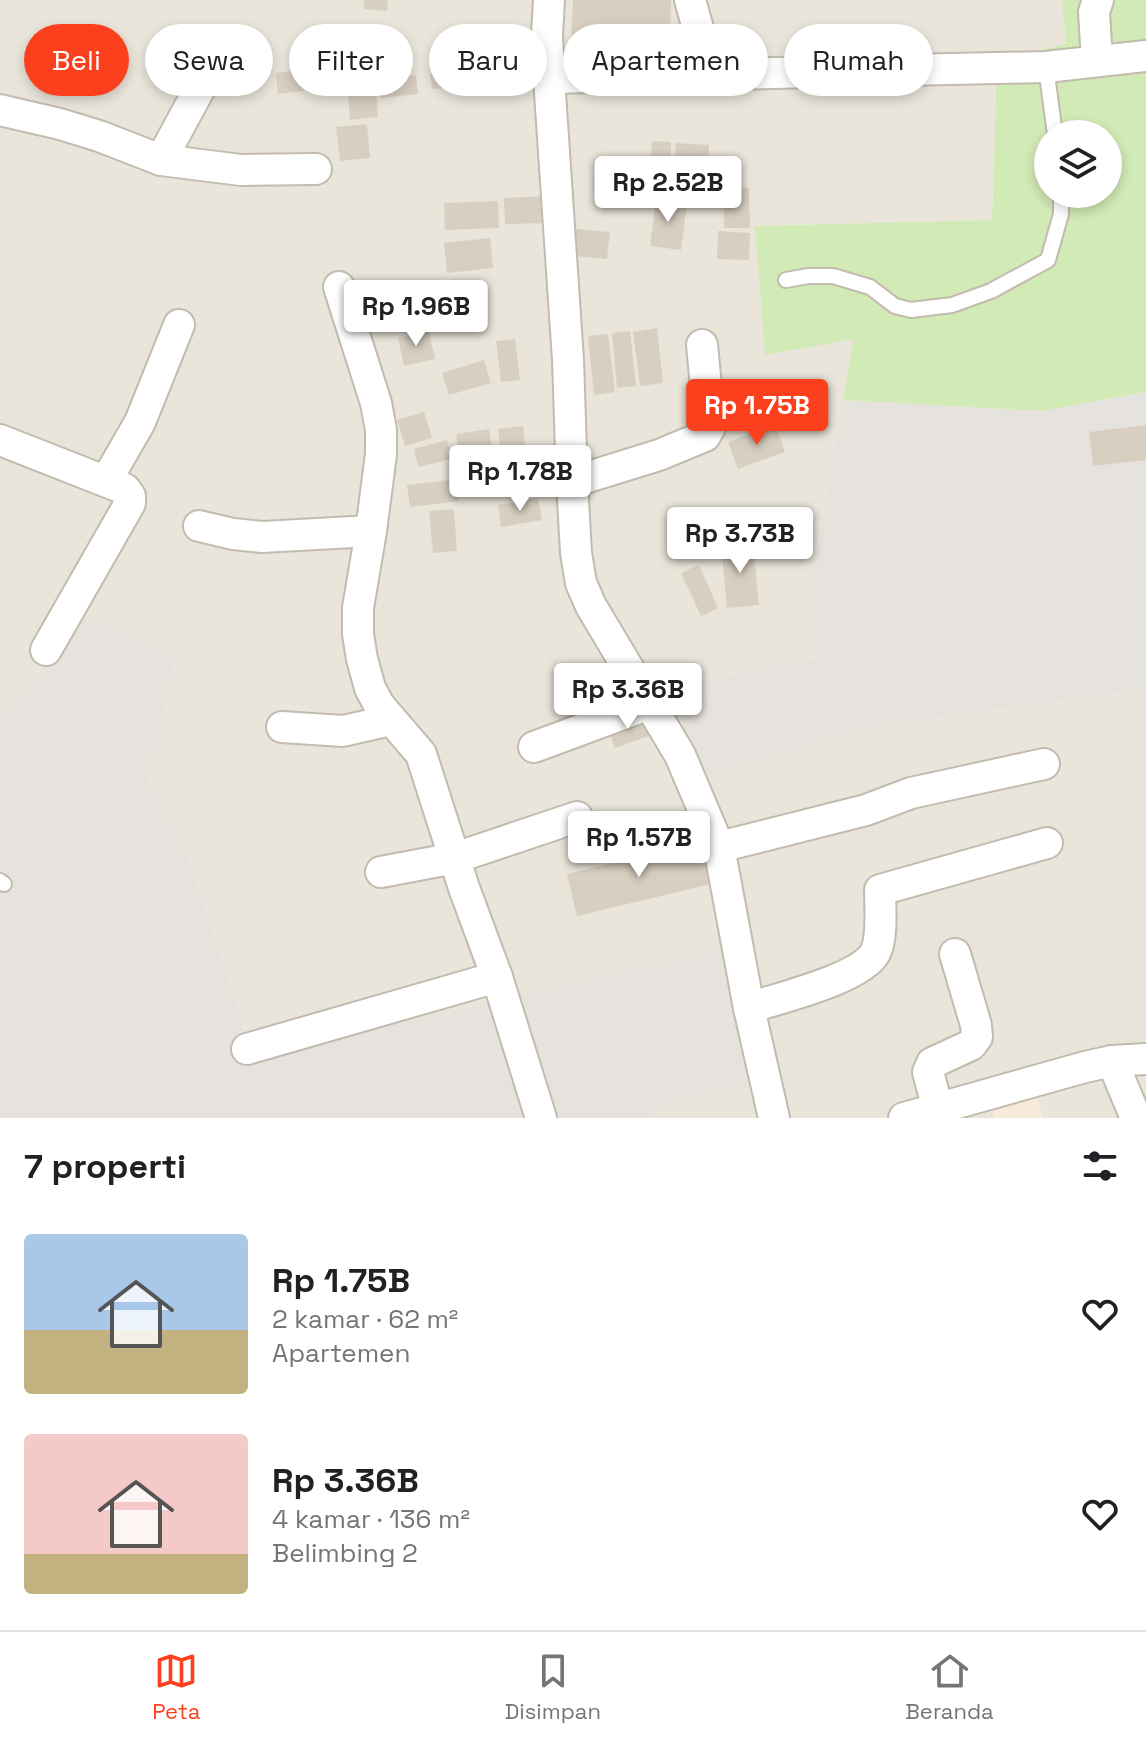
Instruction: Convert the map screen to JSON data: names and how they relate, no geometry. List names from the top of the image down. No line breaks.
{"page":{"chip":["Beli","Sewa","Filter","Baru","Apartemen","Rumah"],"price":["Rp 2.52B","Rp 1.96B","Rp 1.75B","Rp 1.78B","Rp 3.73B","Rp 3.36B","Rp 1.57B"],"heading":"7 properti","list":[{"name":"Rp 1.75B","note":"2 kamar · 62 m² · Apartemen"},{"name":"Rp 3.36B","note":"4 kamar · 136 m² · Belimbing 2"}],"tabs":["Peta","Disimpan","Beranda"]}}
